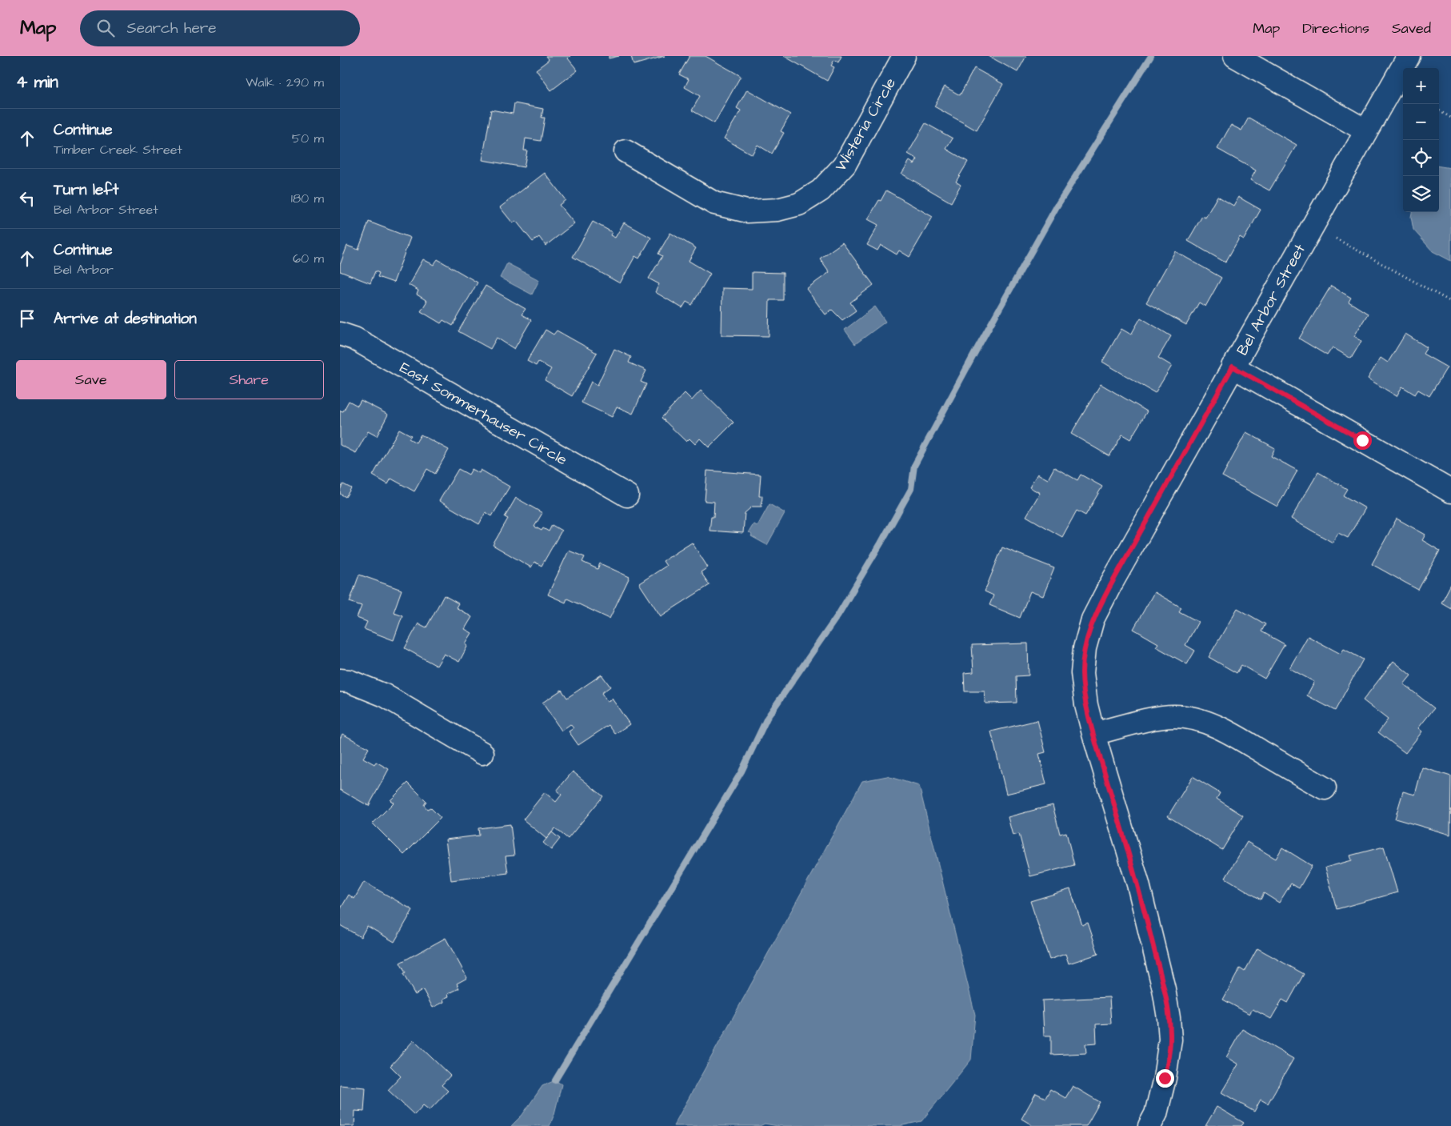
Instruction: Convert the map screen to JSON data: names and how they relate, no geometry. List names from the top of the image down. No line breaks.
{"streets":{"street":["Wisteria Circle","Bel Arbor Street","East Sommerhauser Circle"]},"page":{"header":"Map","search":"Search here","nav":["Map","Directions","Saved"],"heading":["4 min","Walk · 290 m"],"map_buttons":["+","−"],"list":[["Continue","Timber Creek Street","50 m"],["Turn left","Bel Arbor Street","180 m"],["Continue","Bel Arbor","60 m"],"Arrive at destination"],"buttons":["Save","Share"]}}
